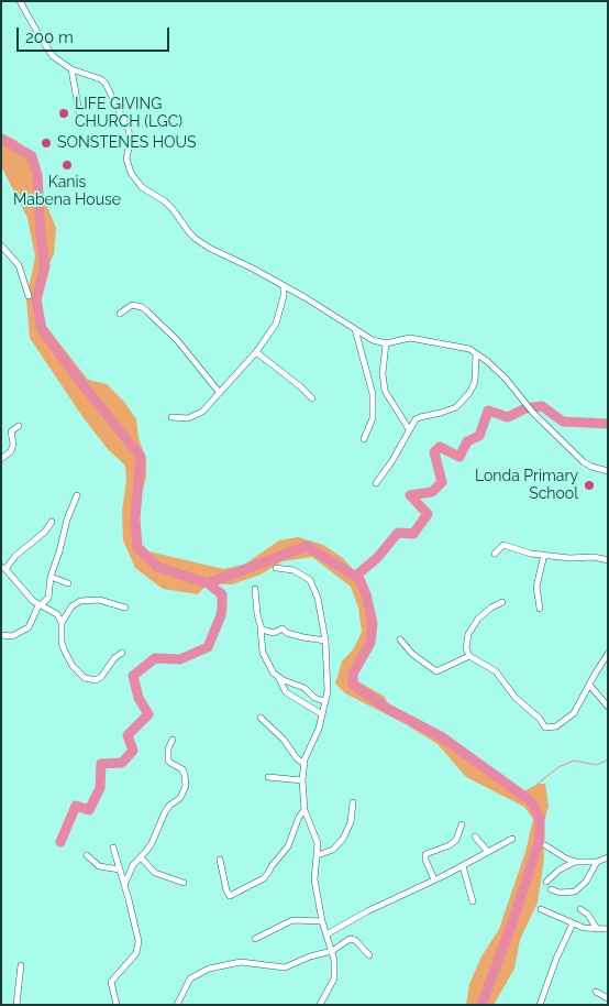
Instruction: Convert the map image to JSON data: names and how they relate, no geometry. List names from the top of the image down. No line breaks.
{"places":["LIFE GIVING CHURCH (LGC)","SONSTENES HOUS","Kanis Mabena House","Londa Primary School"],"scale_bar":"200 m"}
